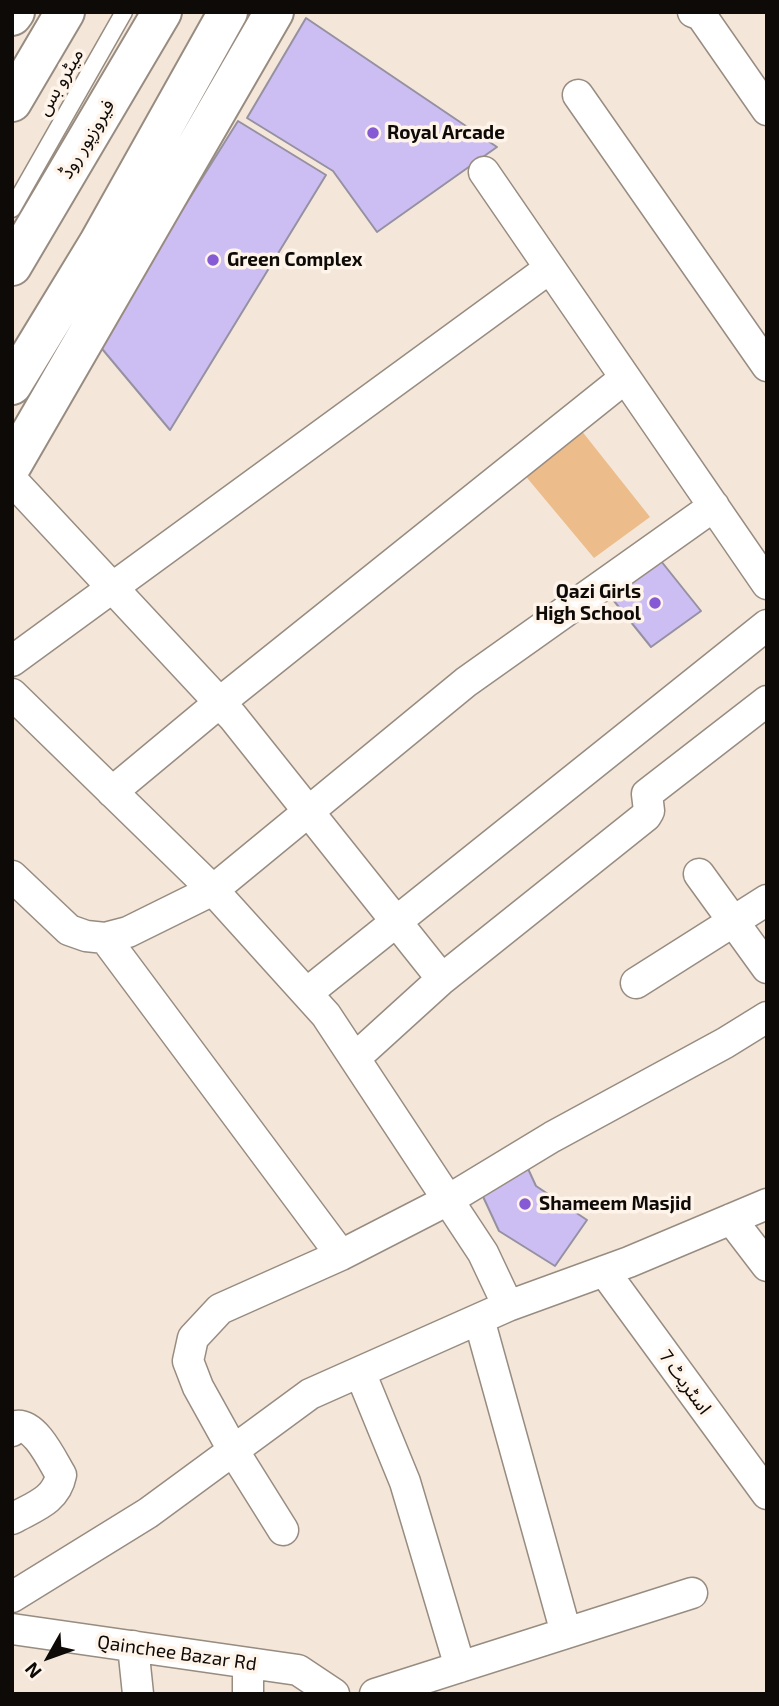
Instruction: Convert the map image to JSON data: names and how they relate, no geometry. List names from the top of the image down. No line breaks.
{"streets":{"main road":["فیروزپور روڈ"],"street":["اسٹریٹ 7","Qainchee Bazar Rd"],"lane":["میٹرو بس"]},"places":["Royal Arcade","Green Complex","Qazi Girls High School","Shameem Masjid"],"north":"bottom left"}
